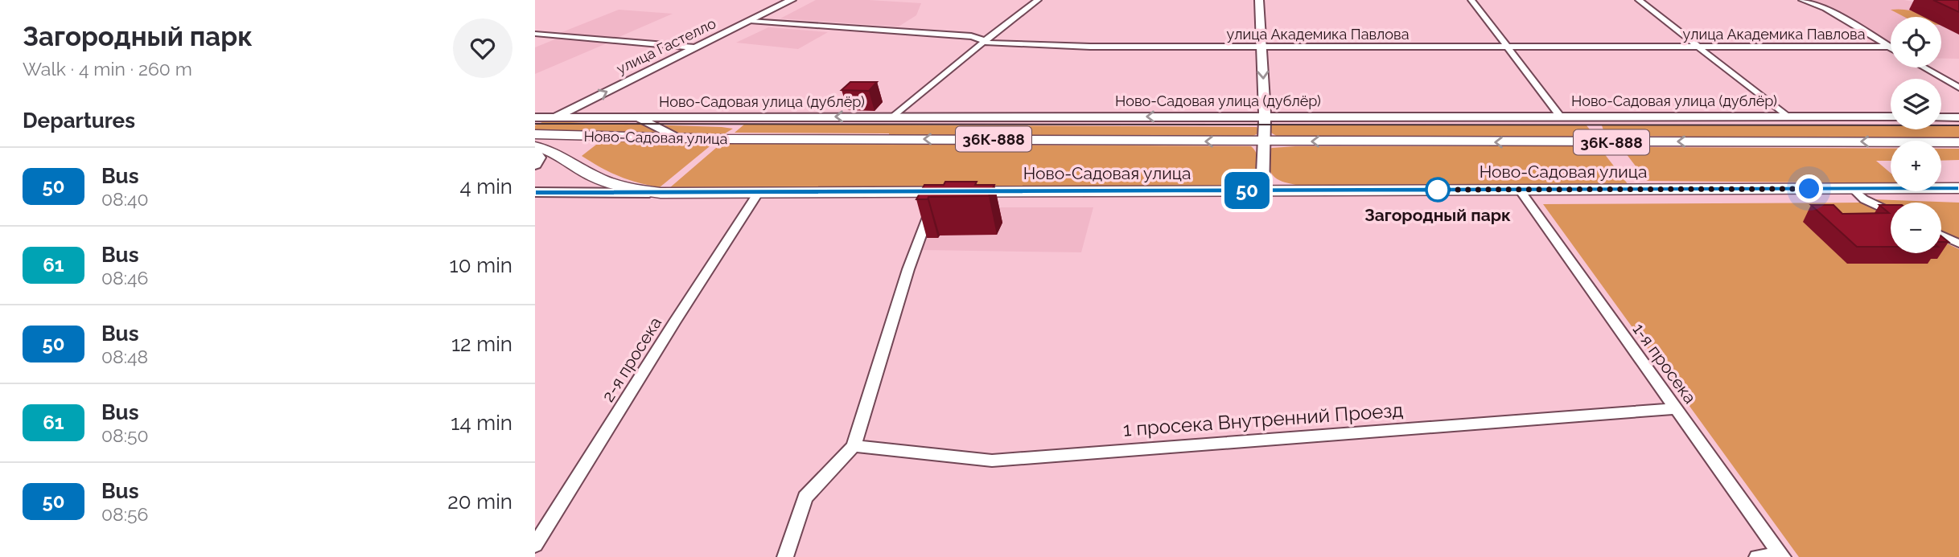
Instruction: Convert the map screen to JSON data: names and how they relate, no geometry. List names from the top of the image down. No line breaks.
{"streets":{"main road":["Ново-Садовая улица","36К-888"],"street":["улица Академика Павлова","улица Гастелло","Ново-Садовая улица (дублёр)","2-я просека","1-я просека","1 просека Внутренний Проезд"]},"crossings":[["улица Академика Павлова","улица Гастелло"],["улица Гастелло","Ново-Садовая улица (дублёр)"],["Ново-Садовая улица","2-я просека"],["Ново-Садовая улица","1-я просека"],["1-я просека","1 просека Внутренний Проезд"]],"one_way":["улица Гастелло","Ново-Садовая улица (дублёр)"],"places":["Загородный парк"],"lines":["bus line 50"],"page":{"heading":[["Загородный парк","Walk · 4 min · 260 m"],"Departures"],"on_map":"50","map_buttons":["+","−"],"list":[{"mark":"50","name":"Bus","note":"08:40","value":"4 min"},{"mark":"61","name":"Bus","note":"08:46","value":"10 min"},{"mark":"50","name":"Bus","note":"08:48","value":"12 min"},{"mark":"61","name":"Bus","note":"08:50","value":"14 min"},{"mark":"50","name":"Bus","note":"08:56","value":"20 min"}]}}
